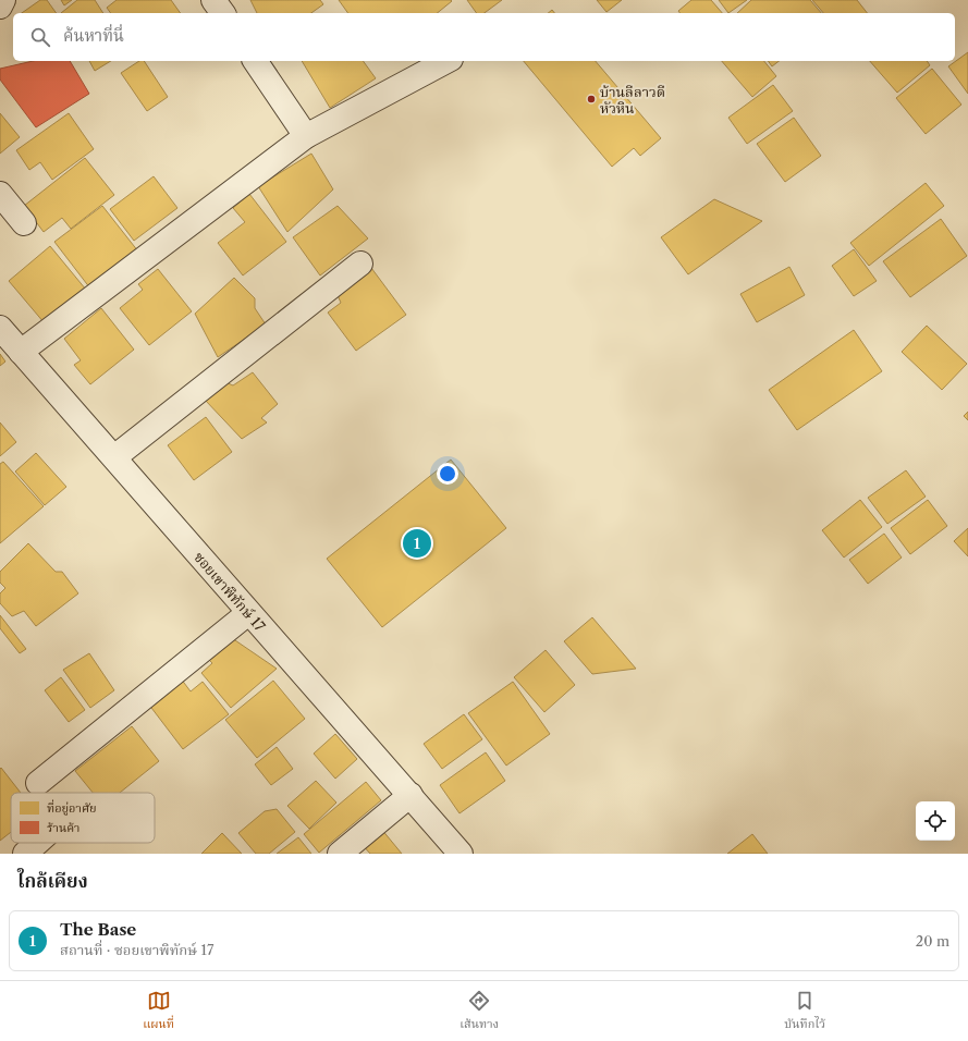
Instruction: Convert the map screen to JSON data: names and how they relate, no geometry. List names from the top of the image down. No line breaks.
{"streets":{"street":["ซอยเขาพิทักษ์ 17"]},"places":["บ้านลีลาวดี หัวหิน"],"legend":["ที่อยู่อาศัย","ร้านค้า"],"page":{"search":"ค้นหาที่นี่","pins":"1","heading":"ใกล้เคียง","list":[{"mark":"1","name":"The Base","note":"สถานที่ · ซอยเขาพิทักษ์ 17","value":"20 m"}],"nav":["แผนที่","เส้นทาง","บันทึกไว้"]}}
